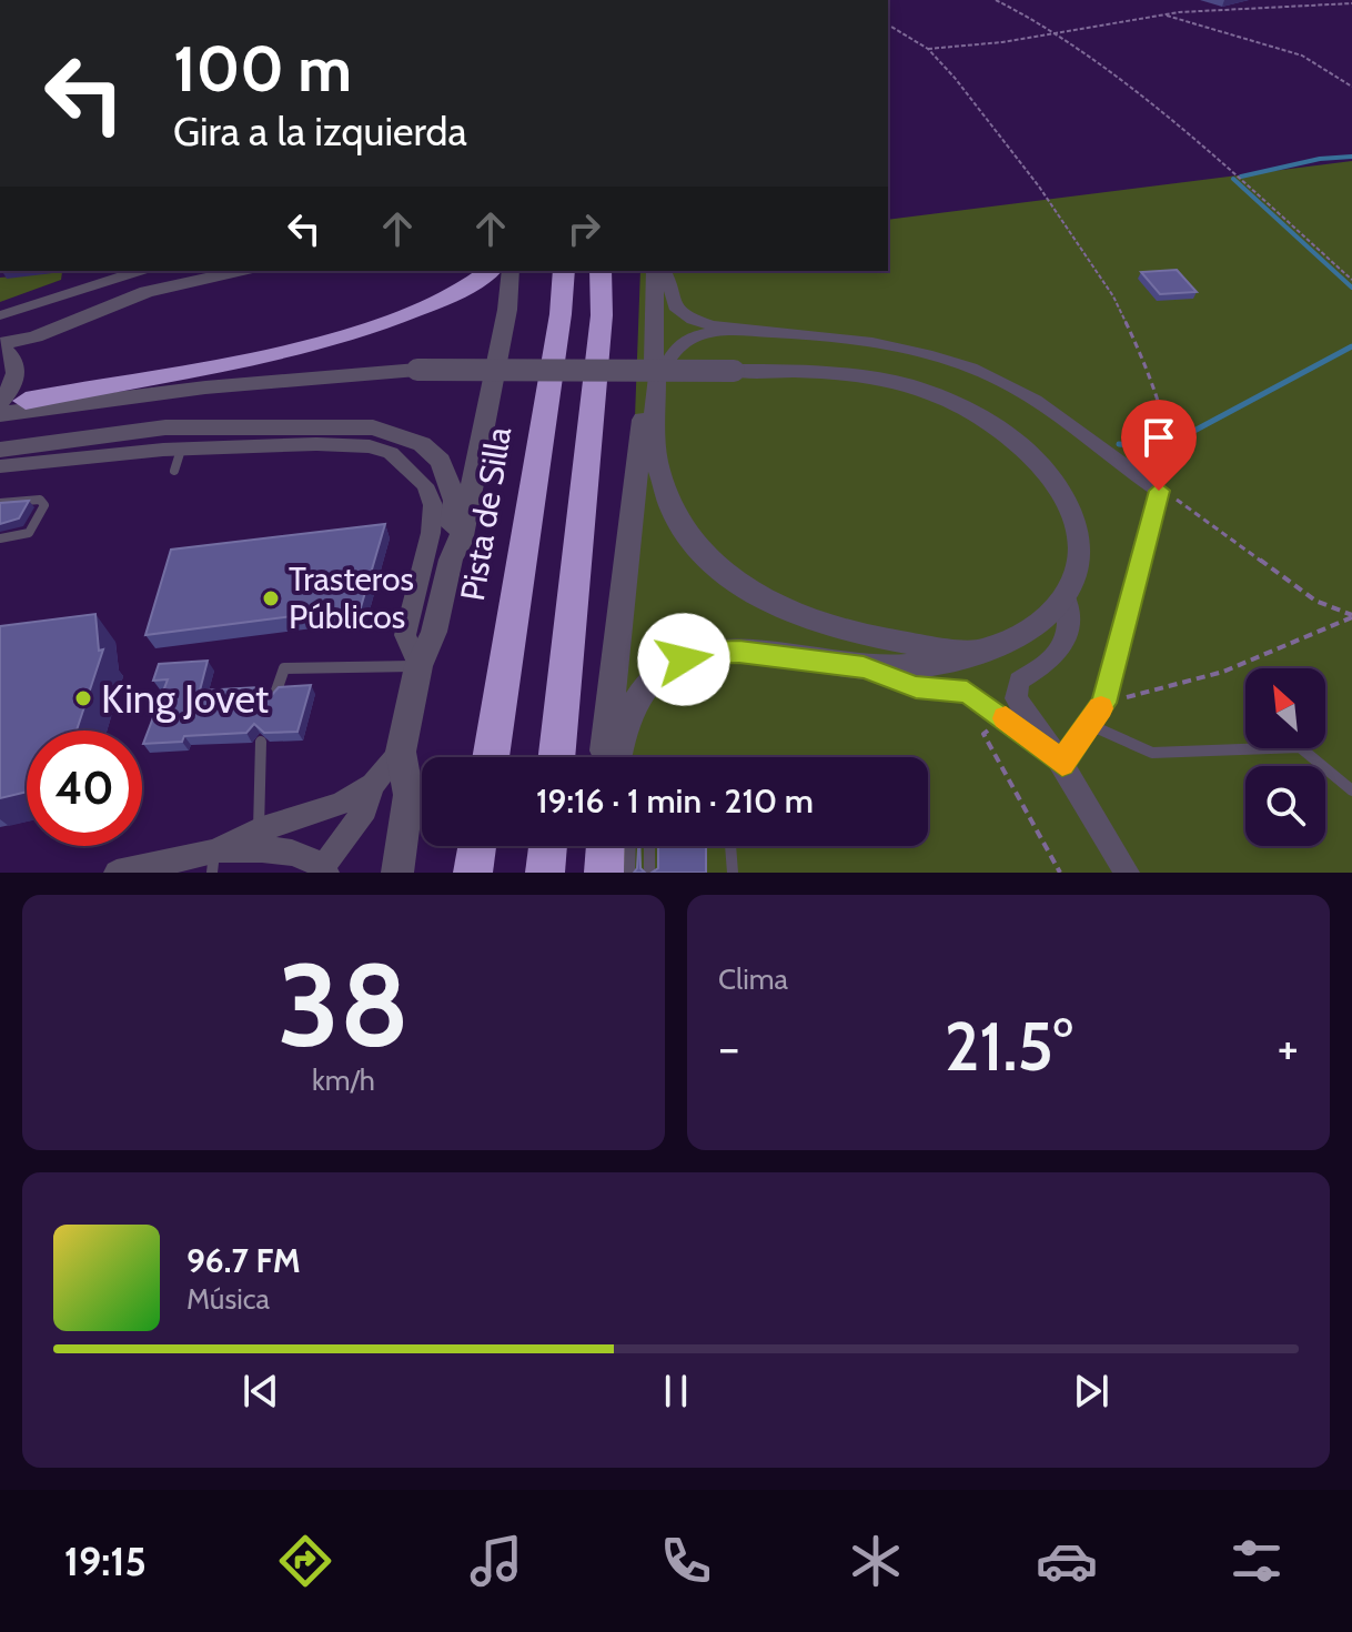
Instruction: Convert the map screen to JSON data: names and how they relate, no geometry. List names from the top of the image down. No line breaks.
{"streets":{"highway":["Pista de Silla"]},"places":["Trasteros Públicos","King Jovet"],"north":"top left","page":{"turn":["100 m","Gira a la izquierda"],"limit":"40","trip":"19:16 · 1 min · 210 m","tile":[["38","km/h"],"Clima"],"heat":["−","21.5°","+"],"song":["96.7 FM","Música"],"tabs":"19:15"}}
